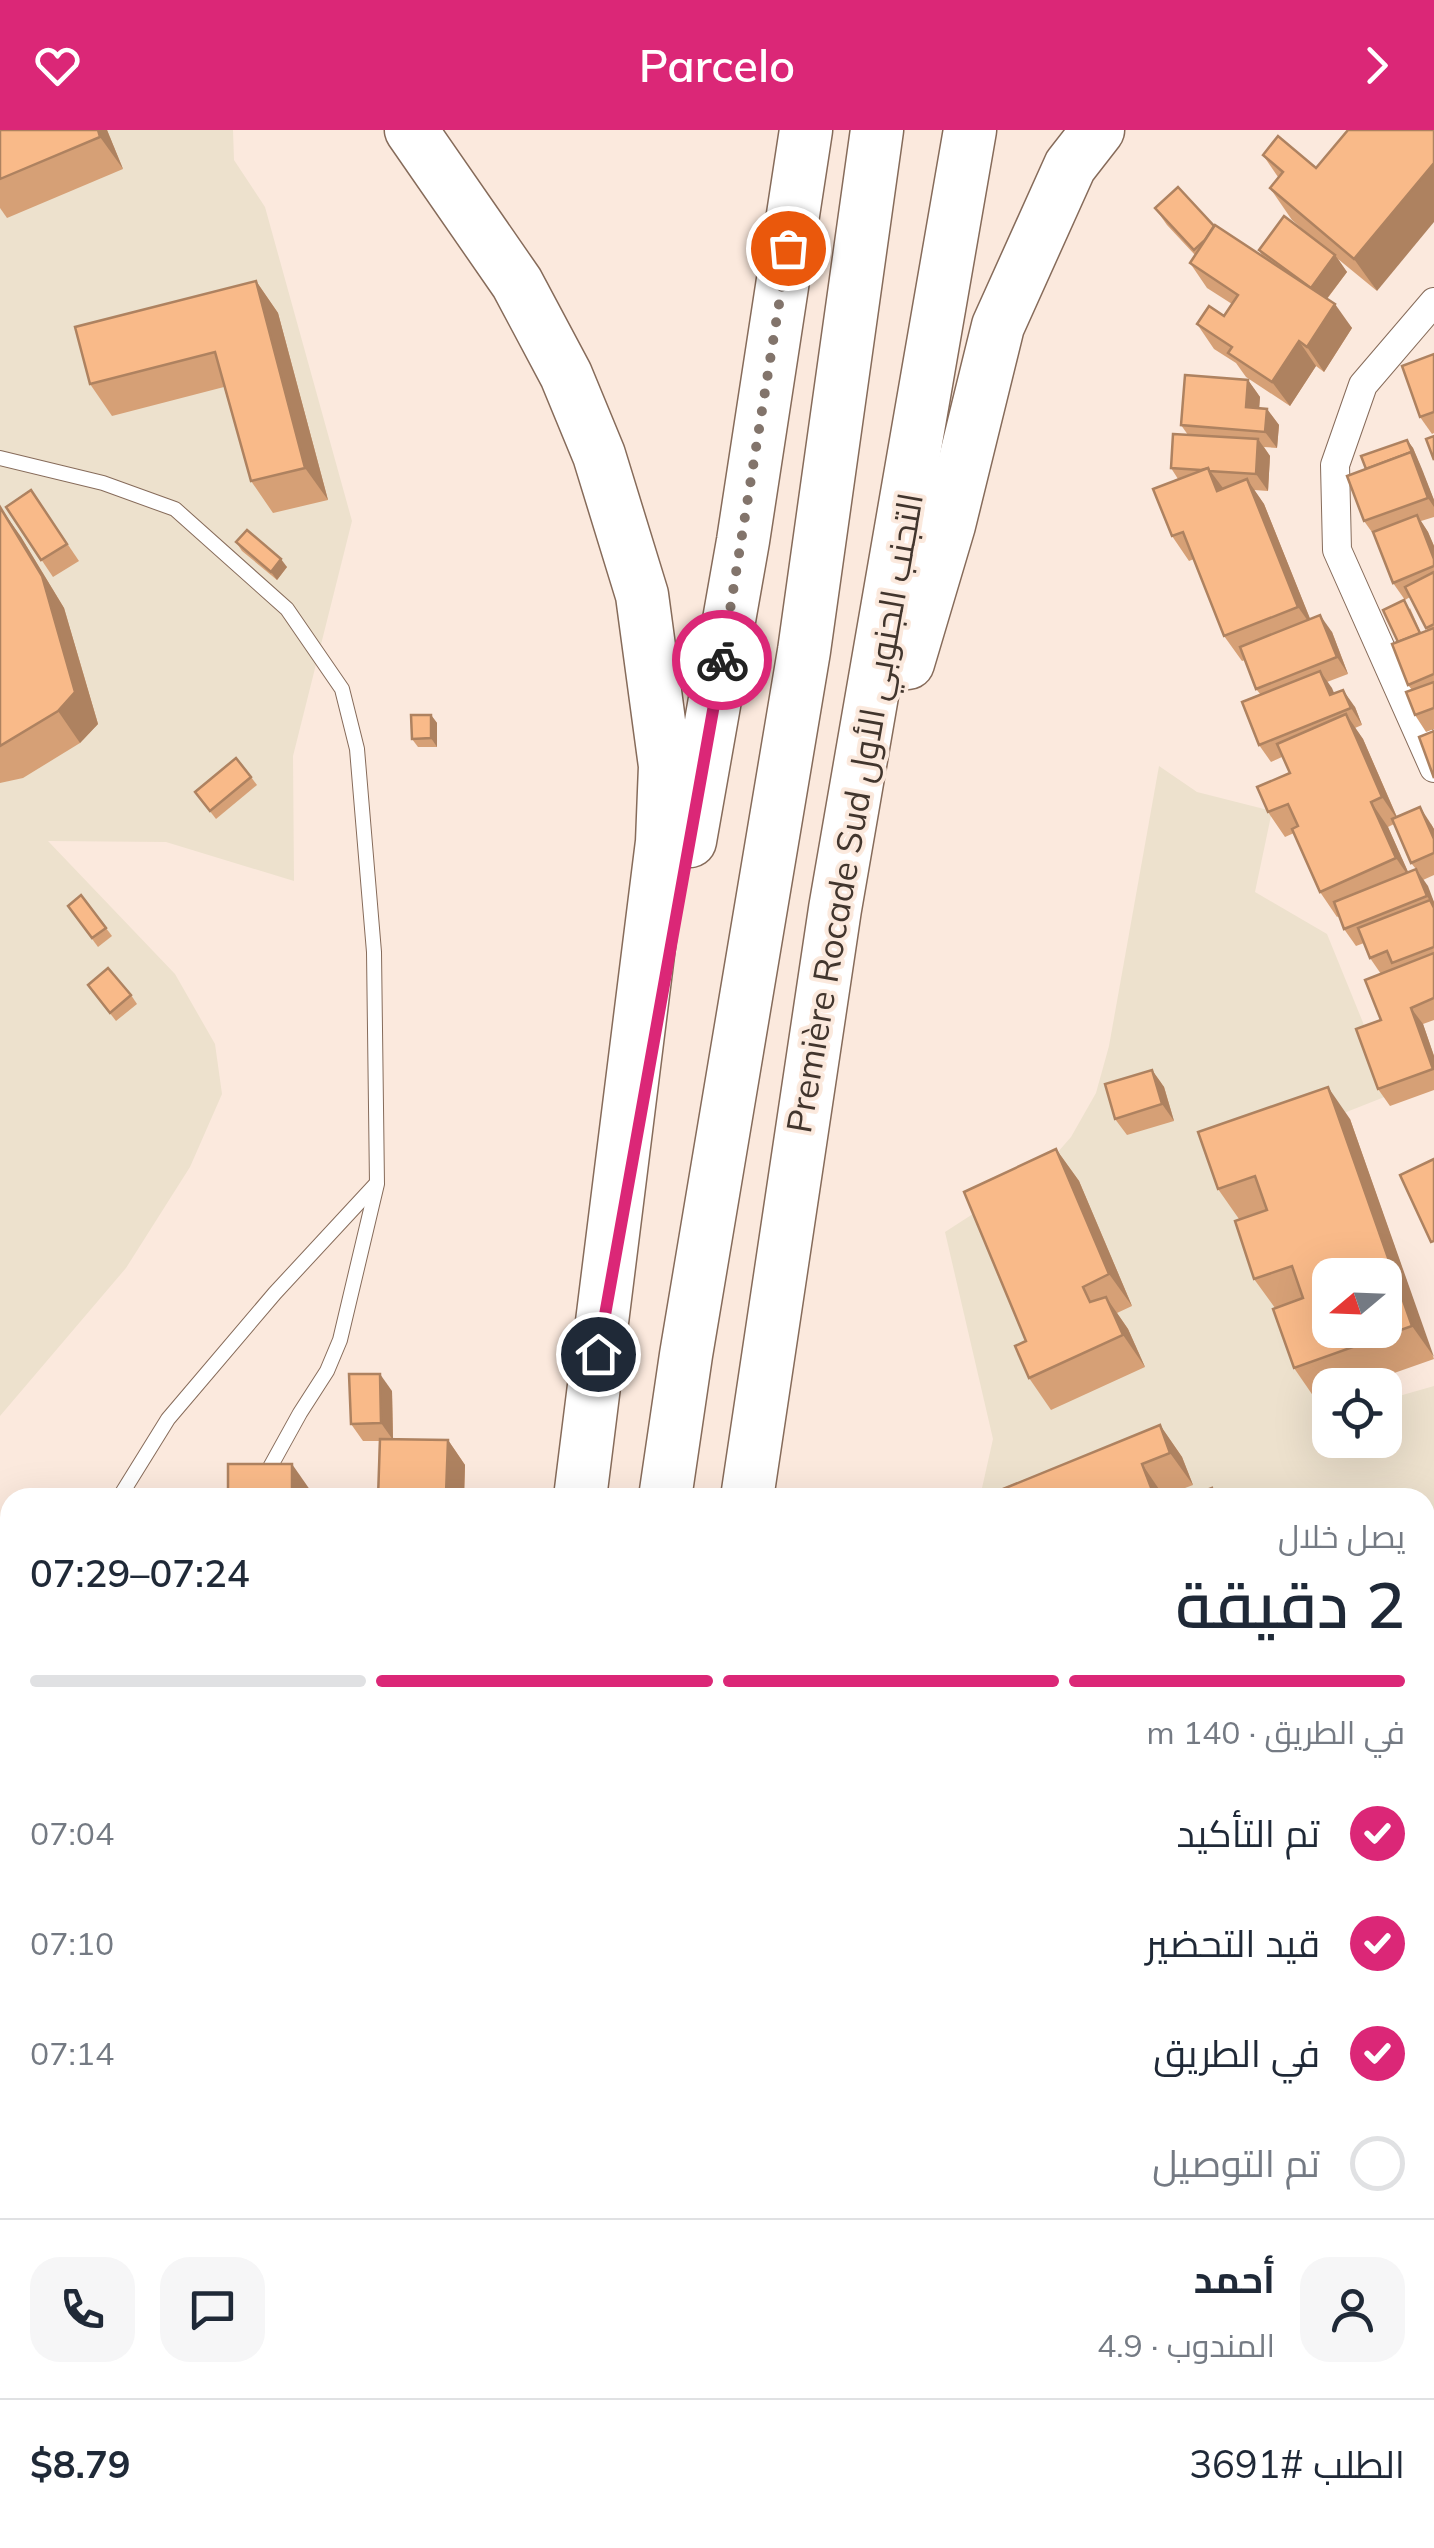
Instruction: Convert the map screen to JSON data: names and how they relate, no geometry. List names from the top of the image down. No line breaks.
{"streets":{"highway":["Première Rocade Sud التجنب الجنوبي الأول"]},"north":"left","page":{"header":"Parcelo","heading":["2 دقيقة","يصل خلال","07:24–07:29"],"panel":["أحمد","المندوب · 4.9","الطلب #3691","$8.79"],"bar":"في الطريق · 140 m","list":[["تم التأكيد","07:04"],["قيد التحضير","07:10"],["في الطريق","07:14"],"تم التوصيل"]}}
